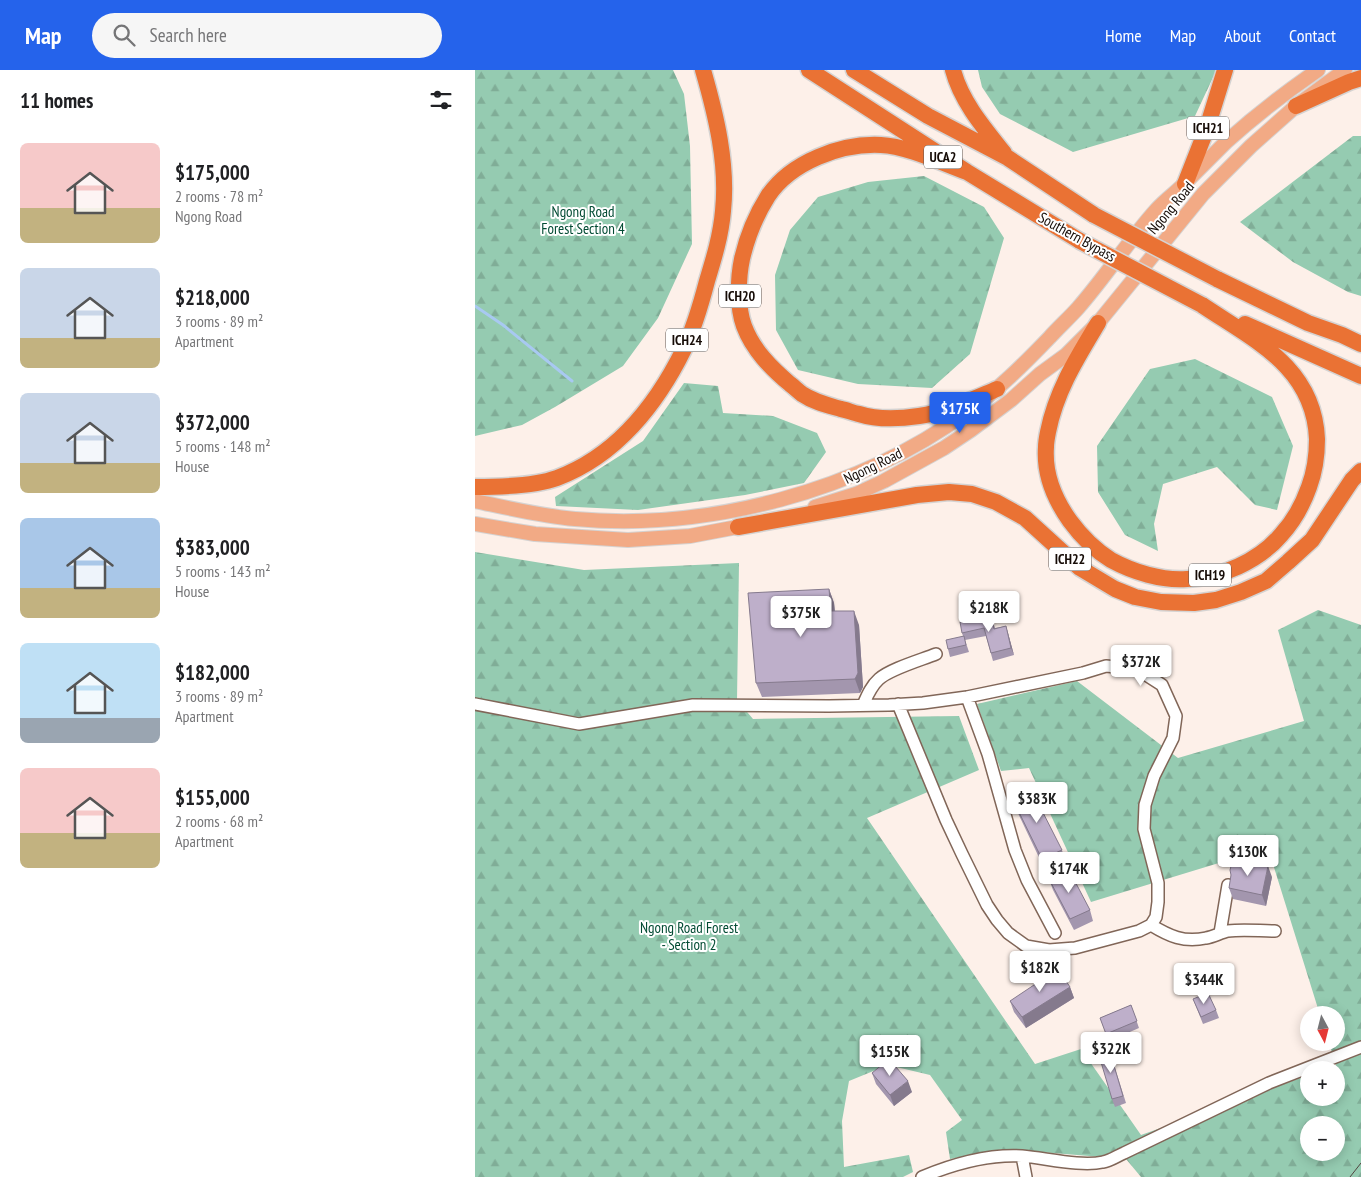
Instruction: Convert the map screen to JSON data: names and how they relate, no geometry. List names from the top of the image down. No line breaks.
{"streets":{"highway":["ICH21","UCA2","Southern Bypass","ICH20","ICH24","ICH22","ICH19"],"main road":["Ngong Road"]},"crossings":[["ICH21","Ngong Road"],["Ngong Road","ICH20"],["Ngong Road","ICH22"],["Ngong Road","ICH19"],["Southern Bypass","ICH20"],["Southern Bypass","ICH19"]],"parks":["Ngong Road Forest Section 4","Ngong Road Forest - Section 2"],"north":"bottom","page":{"header":"Map","search":"Search here","nav":["Home","Map","About","Contact"],"heading":"11 homes","list":[{"name":"$175,000","note":"2 rooms · 78 m² · Ngong Road"},{"name":"$218,000","note":"3 rooms · 89 m² · Apartment"},{"name":"$372,000","note":"5 rooms · 148 m² · House"},{"name":"$383,000","note":"5 rooms · 143 m² · House"},{"name":"$182,000","note":"3 rooms · 89 m² · Apartment"},{"name":"$155,000","note":"2 rooms · 68 m² · Apartment"}],"price":["$175K","$218K","$375K","$372K","$383K","$130K","$174K","$182K","$344K","$322K","$155K"],"map_buttons":["+","−"]}}
